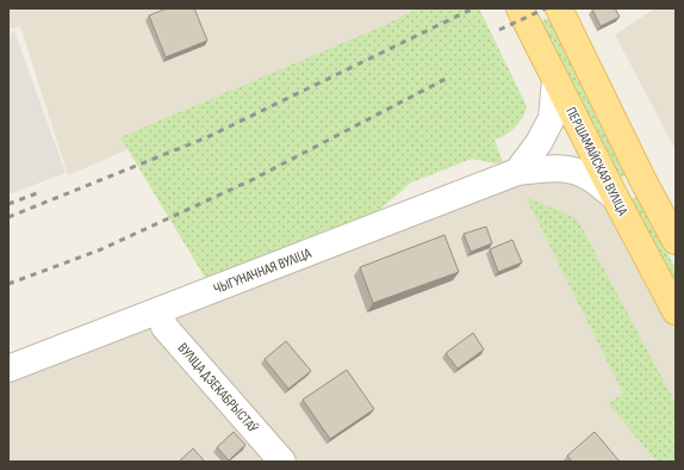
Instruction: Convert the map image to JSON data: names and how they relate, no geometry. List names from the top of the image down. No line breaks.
{"streets":{"main road":["ПЕРШАМАЙСКАЯ ВУЛІЦА"],"street":["ЧЫГУНАЧНАЯ ВУЛІЦА","ВУЛІЦА ДЗЕКАБРЫСТАЎ"]},"crossings":[["ПЕРШАМАЙСКАЯ ВУЛІЦА","ЧЫГУНАЧНАЯ ВУЛІЦА"],["ЧЫГУНАЧНАЯ ВУЛІЦА","ВУЛІЦА ДЗЕКАБРЫСТАЎ"]]}
